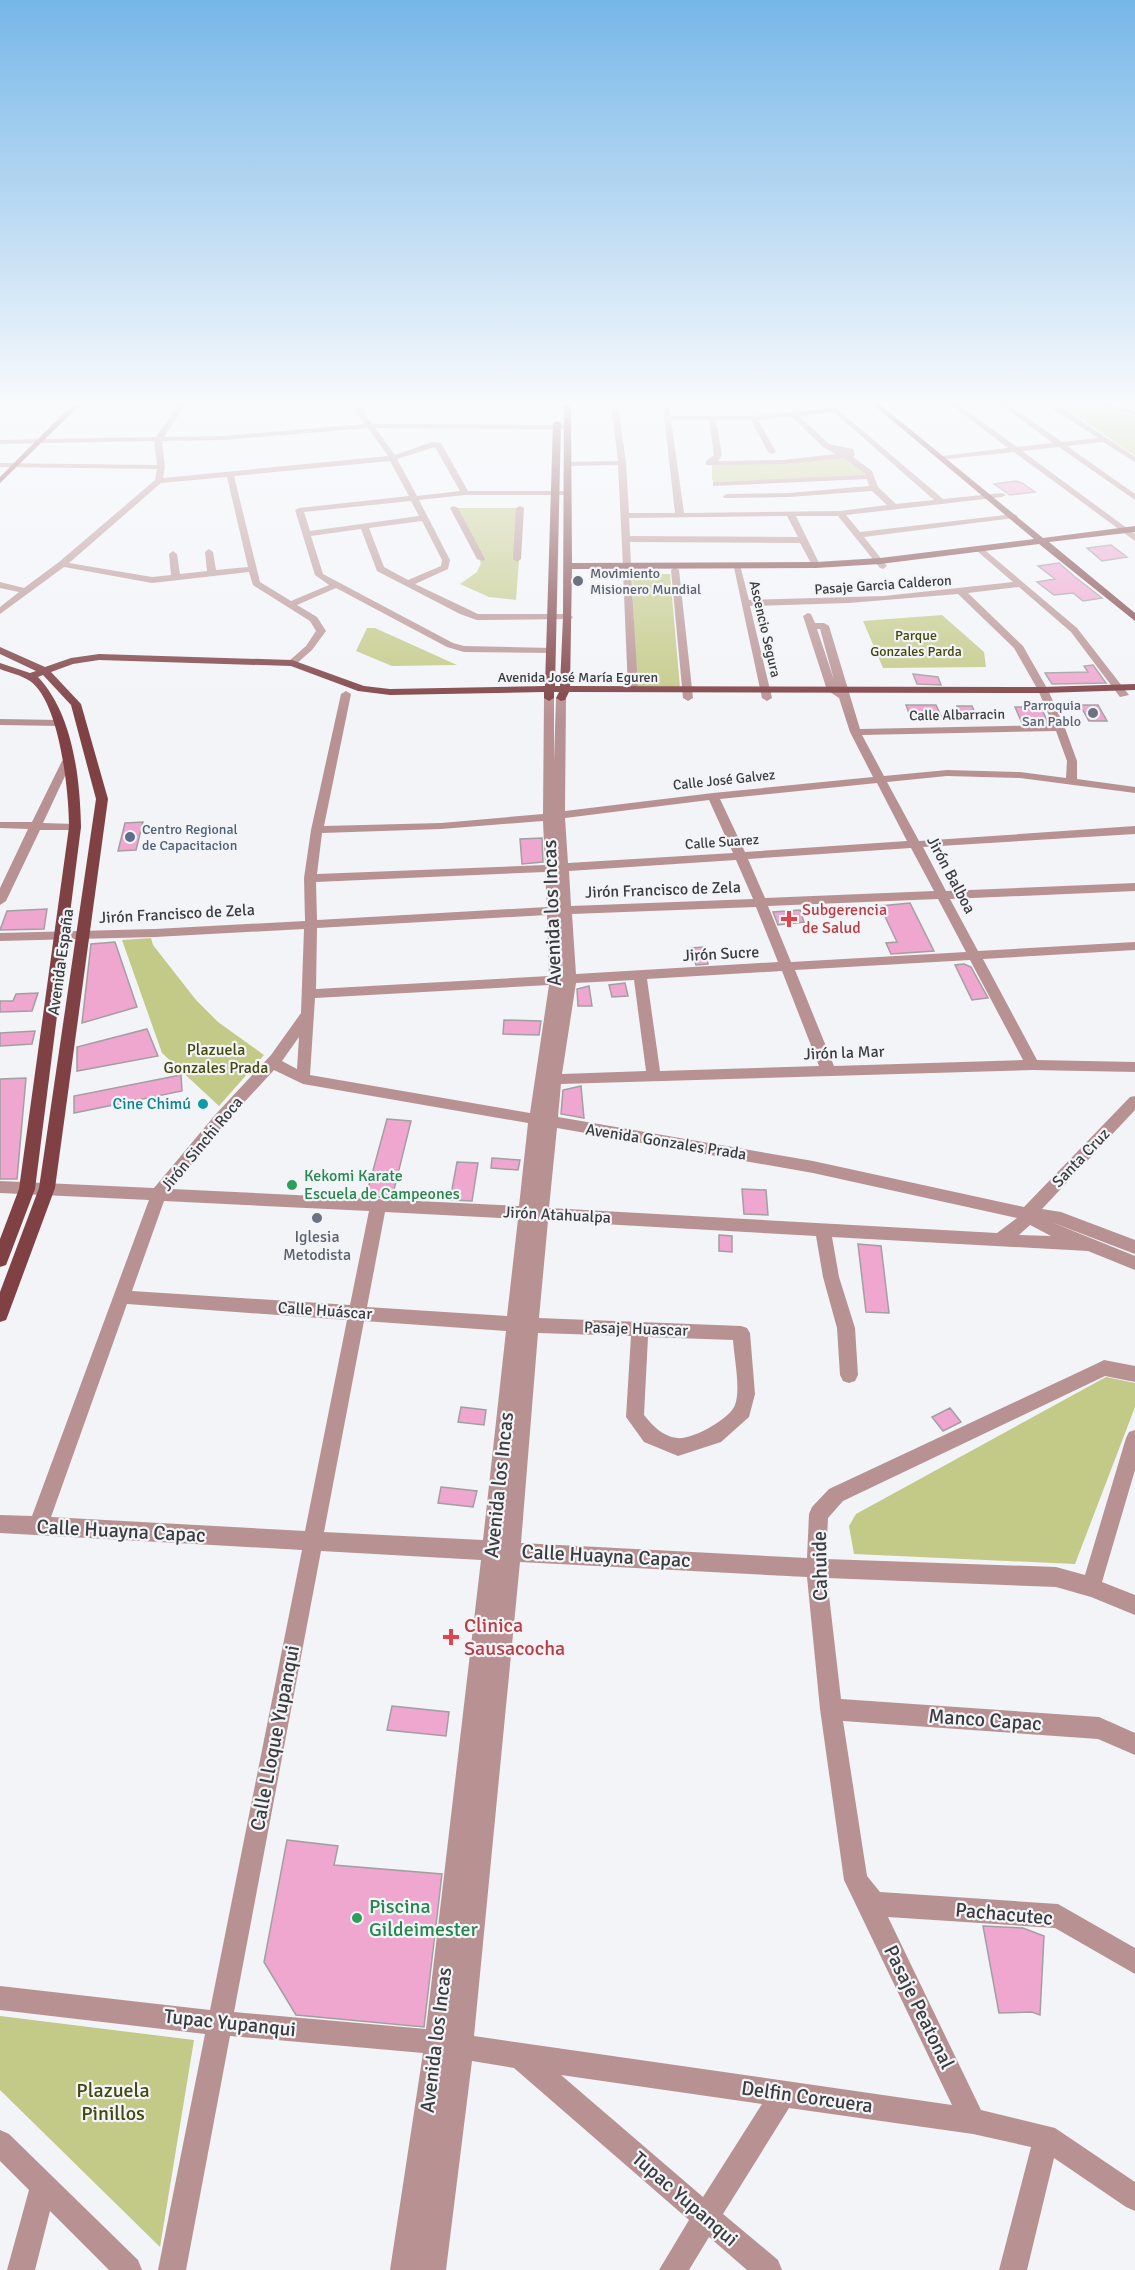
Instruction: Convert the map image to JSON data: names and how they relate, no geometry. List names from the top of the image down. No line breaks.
{"streets":{"main road":["Avenida José María Eguren","Avenida España"],"street":["Pasaje Garcia Calderon","Ascencio Segura","Calle Albarracin","Calle José Galvez","Calle Suarez","Jirón Balboa","Jirón Francisco de Zela","Avenida los Incas","Jirón Sucre","Jirón la Mar","Avenida Gonzales Prada","Jirón Sinchi Roca","Santa Cruz","Jirón Atahualpa","Calle Huáscar","Pasaje Huascar","Calle Huayna Capac","Cahuide","Manco Capac","Calle Lloque Yupanqui","Pachacutec","Pasaje Peatonal","Tupac Yupanqui","Delfin Corcuera"]},"crossings":[["Pasaje Garcia Calderon","Ascencio Segura"],["Pasaje Garcia Calderon","Jirón Balboa"],["Ascencio Segura","Avenida José María Eguren"],["Avenida José María Eguren","Jirón Balboa"],["Avenida José María Eguren","Avenida los Incas"],["Avenida José María Eguren","Avenida España"],["Avenida José María Eguren","Jirón Sinchi Roca"],["Calle Albarracin","Jirón Balboa"],["Calle José Galvez","Jirón Balboa"],["Calle José Galvez","Avenida los Incas"],["Calle José Galvez","Jirón Sinchi Roca"],["Calle Suarez","Jirón Balboa"],["Calle Suarez","Avenida los Incas"],["Calle Suarez","Jirón Sinchi Roca"],["Jirón Balboa","Jirón Francisco de Zela"],["Jirón Balboa","Jirón Sucre"],["Jirón Balboa","Jirón la Mar"],["Jirón Francisco de Zela","Avenida los Incas"],["Jirón Francisco de Zela","Avenida España"],["Jirón Francisco de Zela","Jirón Sinchi Roca"],["Avenida los Incas","Jirón Sucre"],["Avenida los Incas","Jirón la Mar"],["Avenida los Incas","Avenida Gonzales Prada"],["Avenida los Incas","Jirón Atahualpa"],["Avenida los Incas","Calle Huáscar"],["Avenida los Incas","Pasaje Huascar"],["Avenida los Incas","Calle Huayna Capac"],["Avenida los Incas","Tupac Yupanqui"],["Avenida los Incas","Delfin Corcuera"],["Jirón Sucre","Jirón Sinchi Roca"],["Avenida España","Jirón Atahualpa"],["Avenida Gonzales Prada","Jirón Sinchi Roca"],["Avenida Gonzales Prada","Santa Cruz"],["Avenida Gonzales Prada","Jirón Atahualpa"],["Jirón Sinchi Roca","Jirón Atahualpa"],["Jirón Sinchi Roca","Calle Huáscar"],["Jirón Sinchi Roca","Calle Huayna Capac"],["Santa Cruz","Jirón Atahualpa"],["Jirón Atahualpa","Calle Lloque Yupanqui"],["Calle Huáscar","Pasaje Huascar"],["Calle Huáscar","Calle Lloque Yupanqui"],["Calle Huayna Capac","Cahuide"],["Calle Huayna Capac","Calle Lloque Yupanqui"],["Cahuide","Manco Capac"],["Cahuide","Pachacutec"],["Cahuide","Pasaje Peatonal"],["Calle Lloque Yupanqui","Tupac Yupanqui"],["Pachacutec","Pasaje Peatonal"],["Pasaje Peatonal","Delfin Corcuera"],["Tupac Yupanqui","Delfin Corcuera"]],"parks":["Parque Gonzales Parda","Plazuela Gonzales Prada","Plazuela Pinillos"],"places":{"other":["Movimiento Misionero Mundial","Parroquia San Pablo","Centro Regional de Capacitacion","Cine Chimú","Kekomi Karate Escuela de Campeones","Iglesia Metodista","Piscina Gildeimester"],"health":["Subgerencia de Salud","Clinica Sausacocha"]}}
